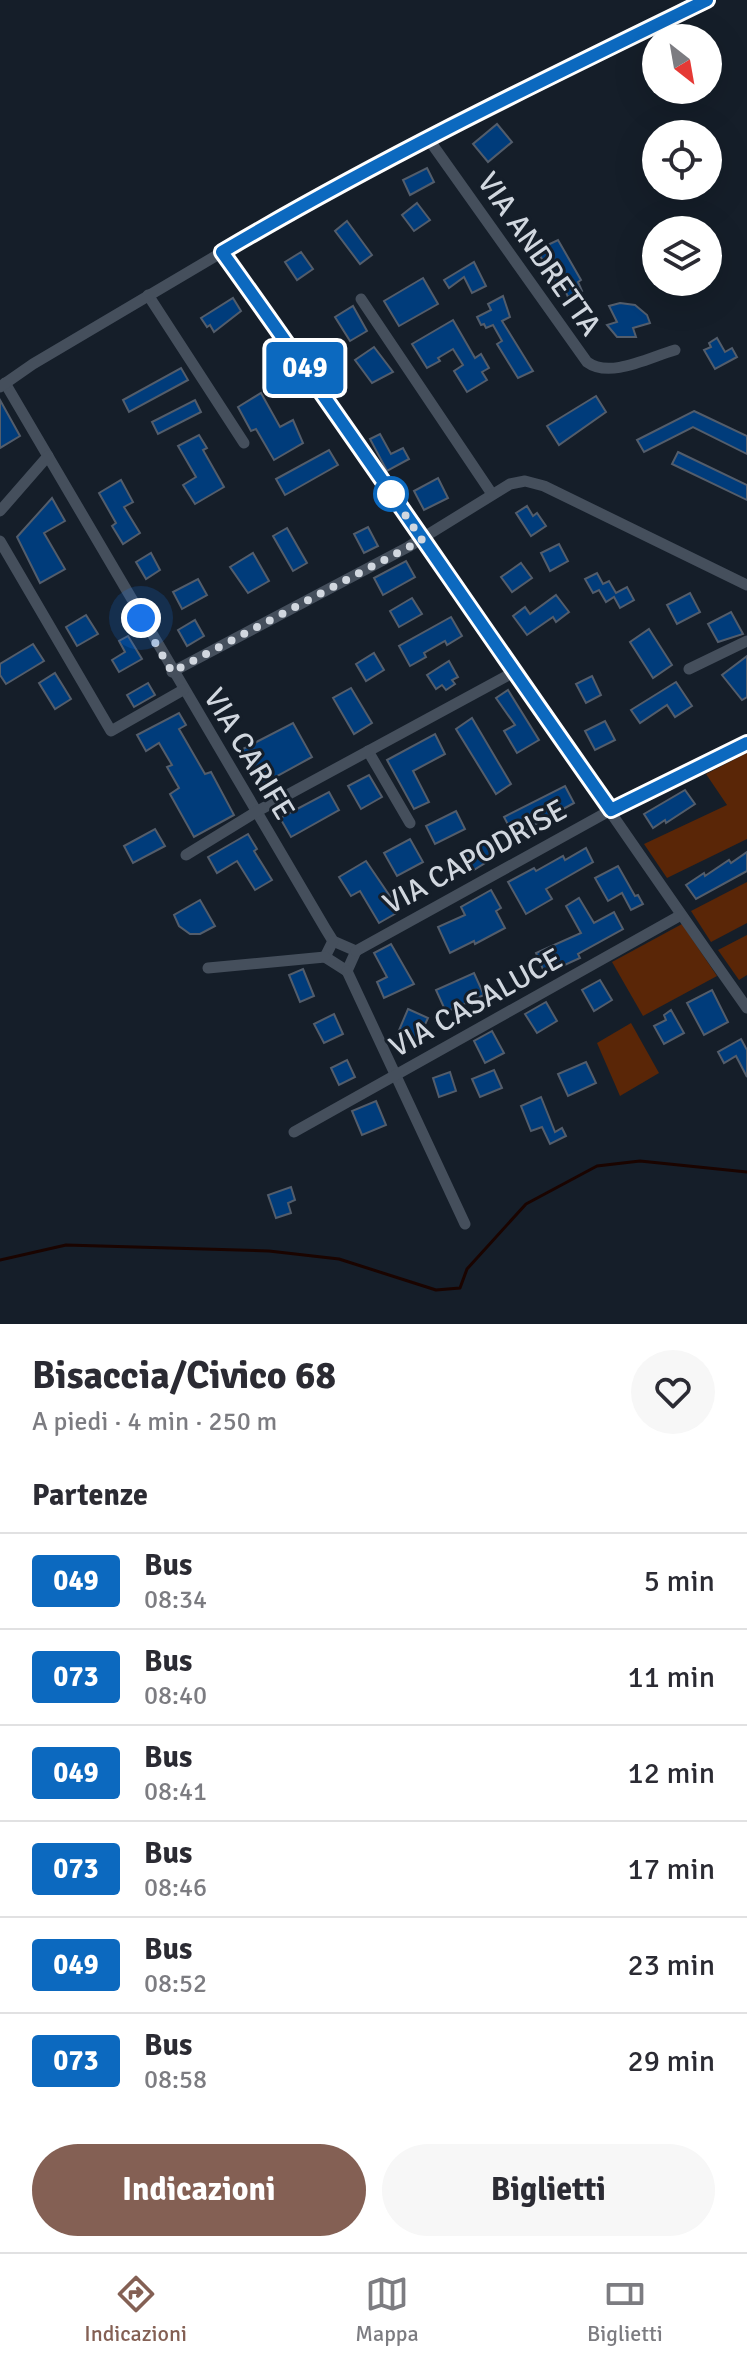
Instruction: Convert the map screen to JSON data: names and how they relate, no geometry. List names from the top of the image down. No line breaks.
{"streets":{"street":["VIA ANDRETTA","VIA CARIFE","VIA CAPODRISE","VIA CASALUCE"]},"lines":["bus line 049"],"north":"bottom right","page":{"on_map":"049","heading":[["Bisaccia/Civico 68","A piedi · 4 min · 250 m"],"Partenze"],"list":[{"mark":"049","name":"Bus","note":"08:34","value":"5 min"},{"mark":"073","name":"Bus","note":"08:40","value":"11 min"},{"mark":"049","name":"Bus","note":"08:41","value":"12 min"},{"mark":"073","name":"Bus","note":"08:46","value":"17 min"},{"mark":"049","name":"Bus","note":"08:52","value":"23 min"},{"mark":"073","name":"Bus","note":"08:58","value":"29 min"}],"buttons":["Indicazioni","Biglietti"],"tabs":["Indicazioni","Mappa","Biglietti"]}}
